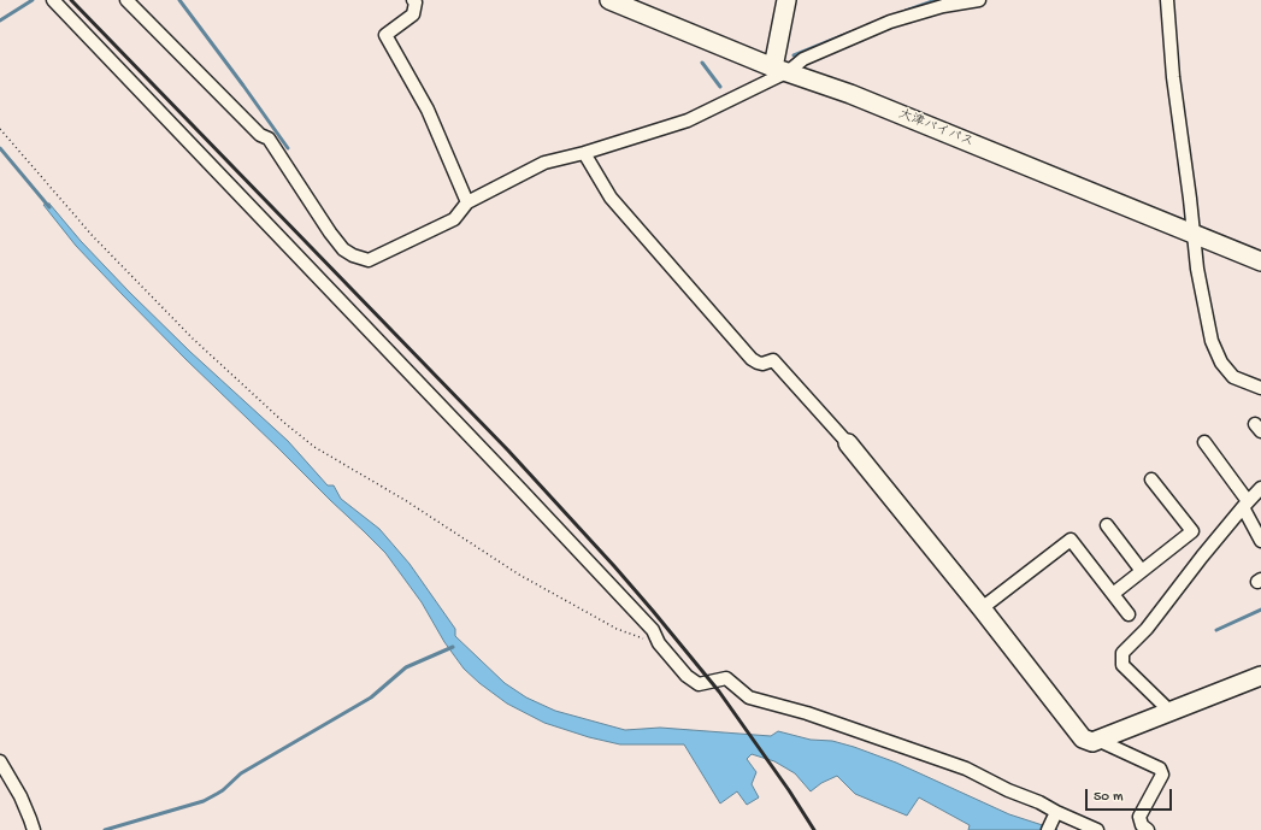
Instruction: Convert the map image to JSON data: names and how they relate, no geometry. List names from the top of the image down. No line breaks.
{"streets":{"main road":["大津バイパス"]},"scale_bar":"50 m"}
